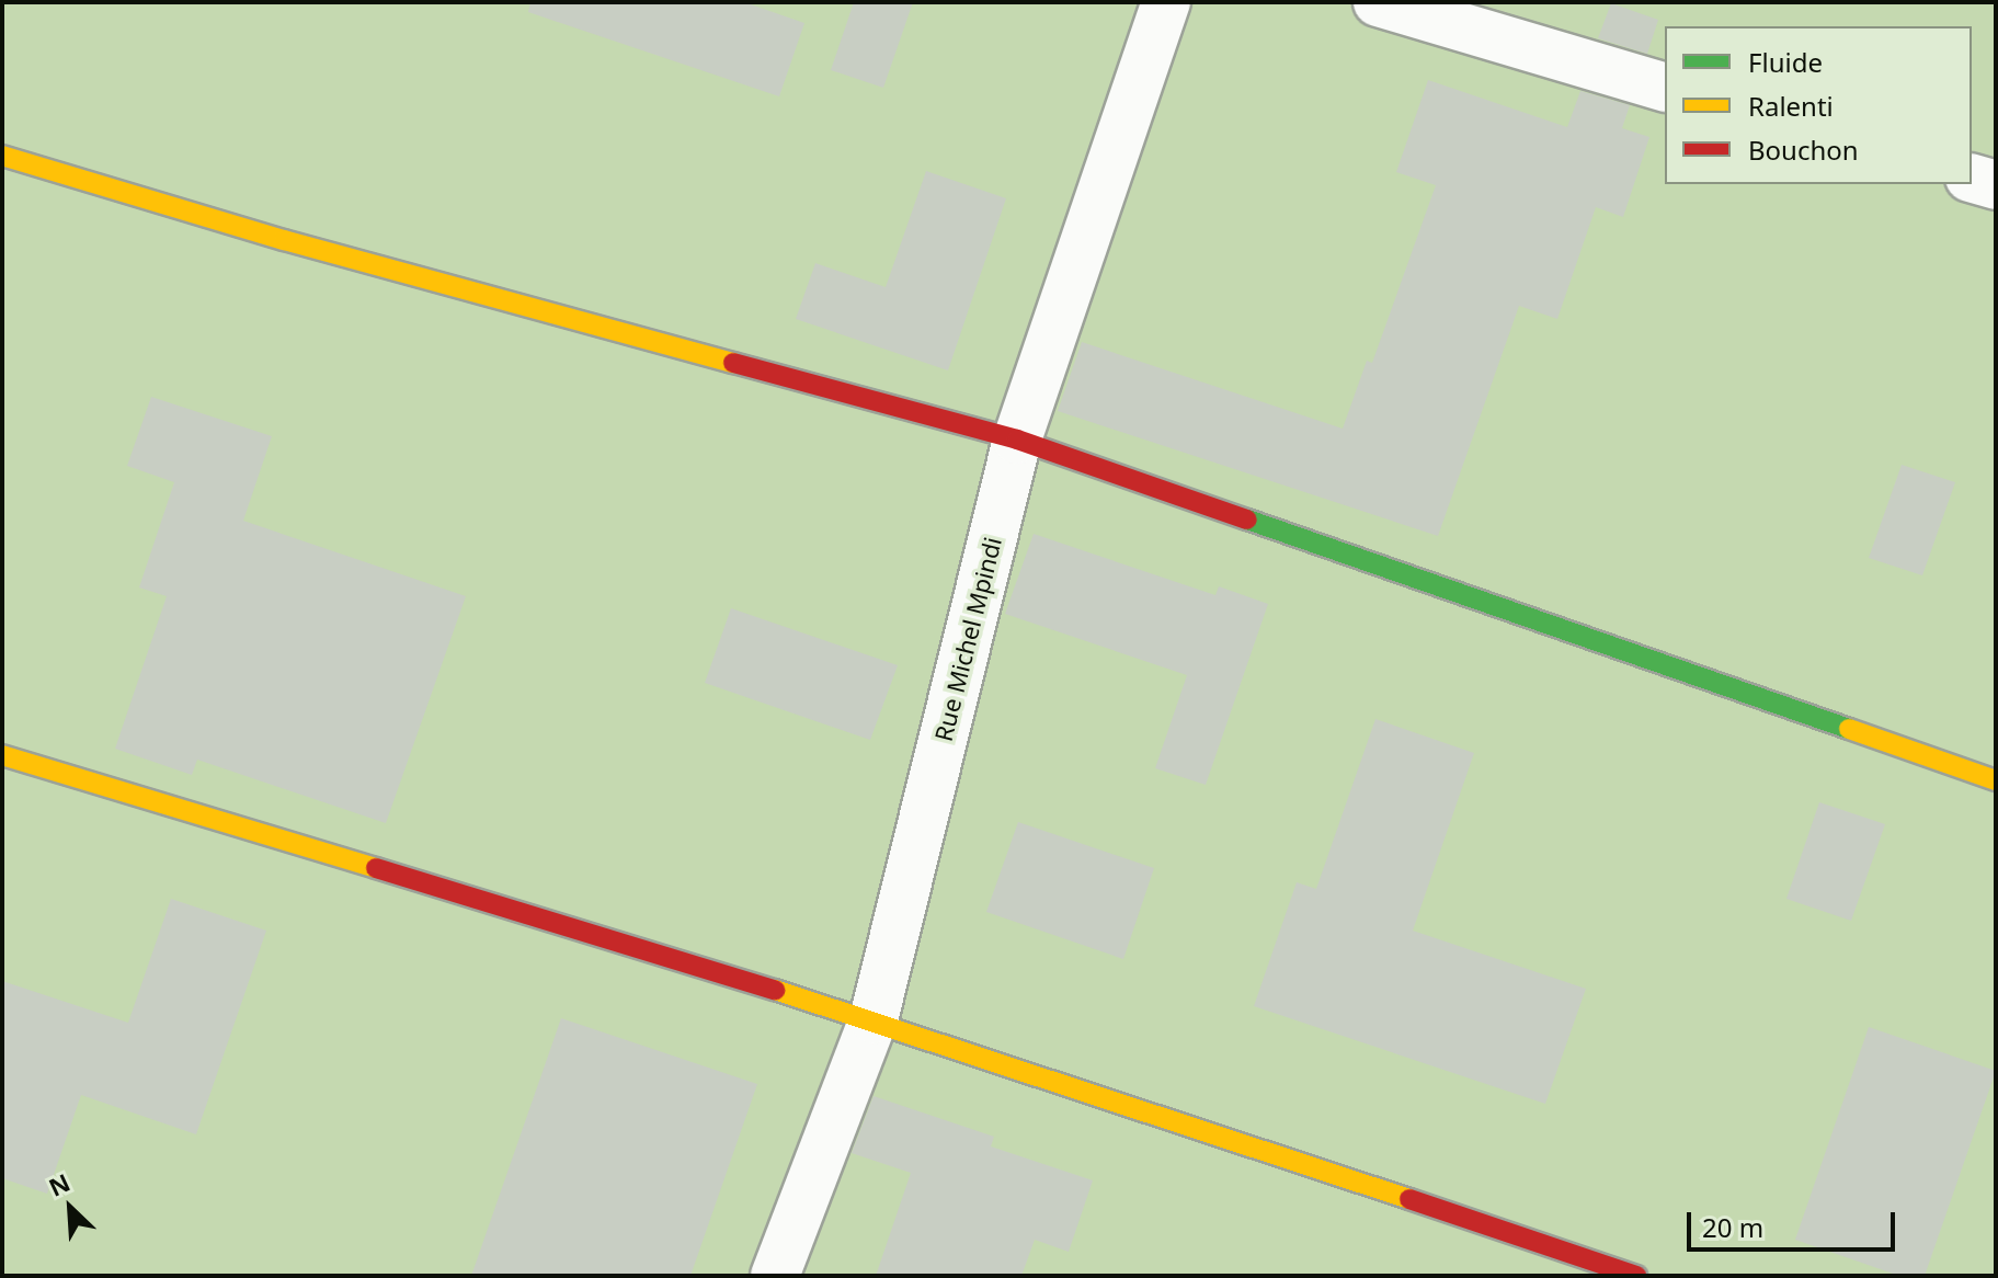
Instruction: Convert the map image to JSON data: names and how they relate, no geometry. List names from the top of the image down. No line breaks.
{"streets":{"street":["Rue Michel Mpindi"]},"legend":["Fluide","Ralenti","Bouchon"],"scale_bar":"20 m","north":"top left"}
